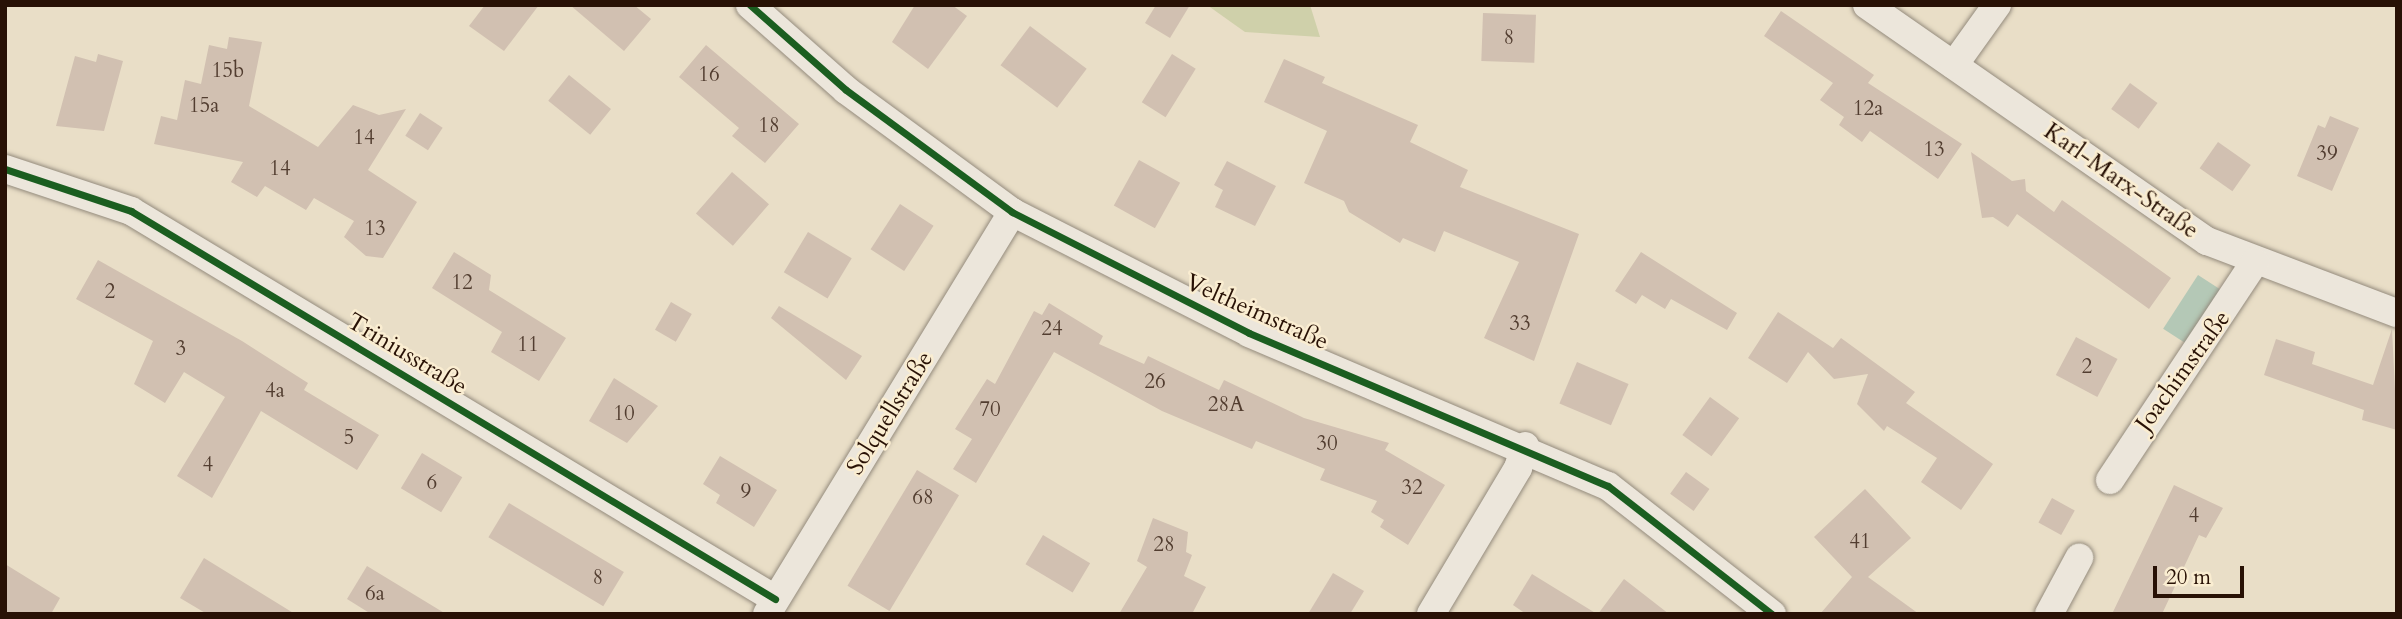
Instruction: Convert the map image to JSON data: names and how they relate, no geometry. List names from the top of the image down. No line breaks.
{"streets":{"street":["Karl-Marx-Straße","Veltheimstraße","Triniusstraße","Joachimstraße","Solquellstraße"]},"crossings":[["Karl-Marx-Straße","Joachimstraße"],["Veltheimstraße","Solquellstraße"],["Triniusstraße","Solquellstraße"]],"house_numbers":["8","15b","16","15a","12a","18","14","13","39","14","13","12","2","33","24","11","3","2","26","4a","28A","70","10","5","30","4","6","32","9","68","4","41","28","8","6a"],"scale_bar":"20 m"}
